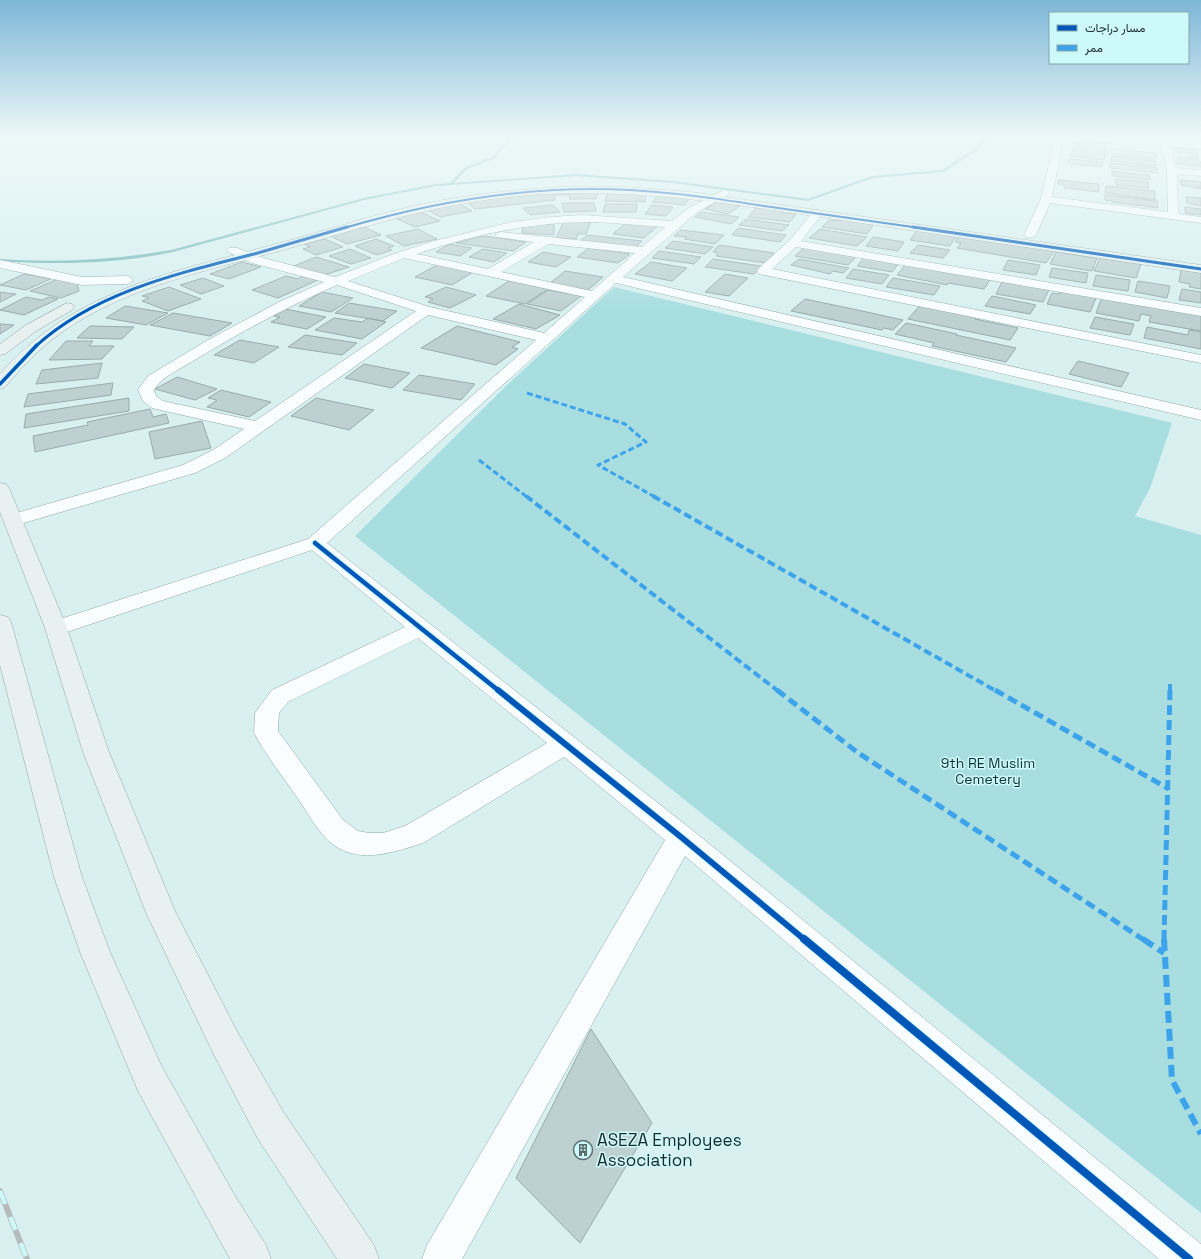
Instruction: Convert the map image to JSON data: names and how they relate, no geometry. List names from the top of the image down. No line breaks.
{"parks":["9th RE Muslim Cemetery"],"places":{"building":["ASEZA Employees Association"]},"legend":["مسار دراجات","ممر"]}
